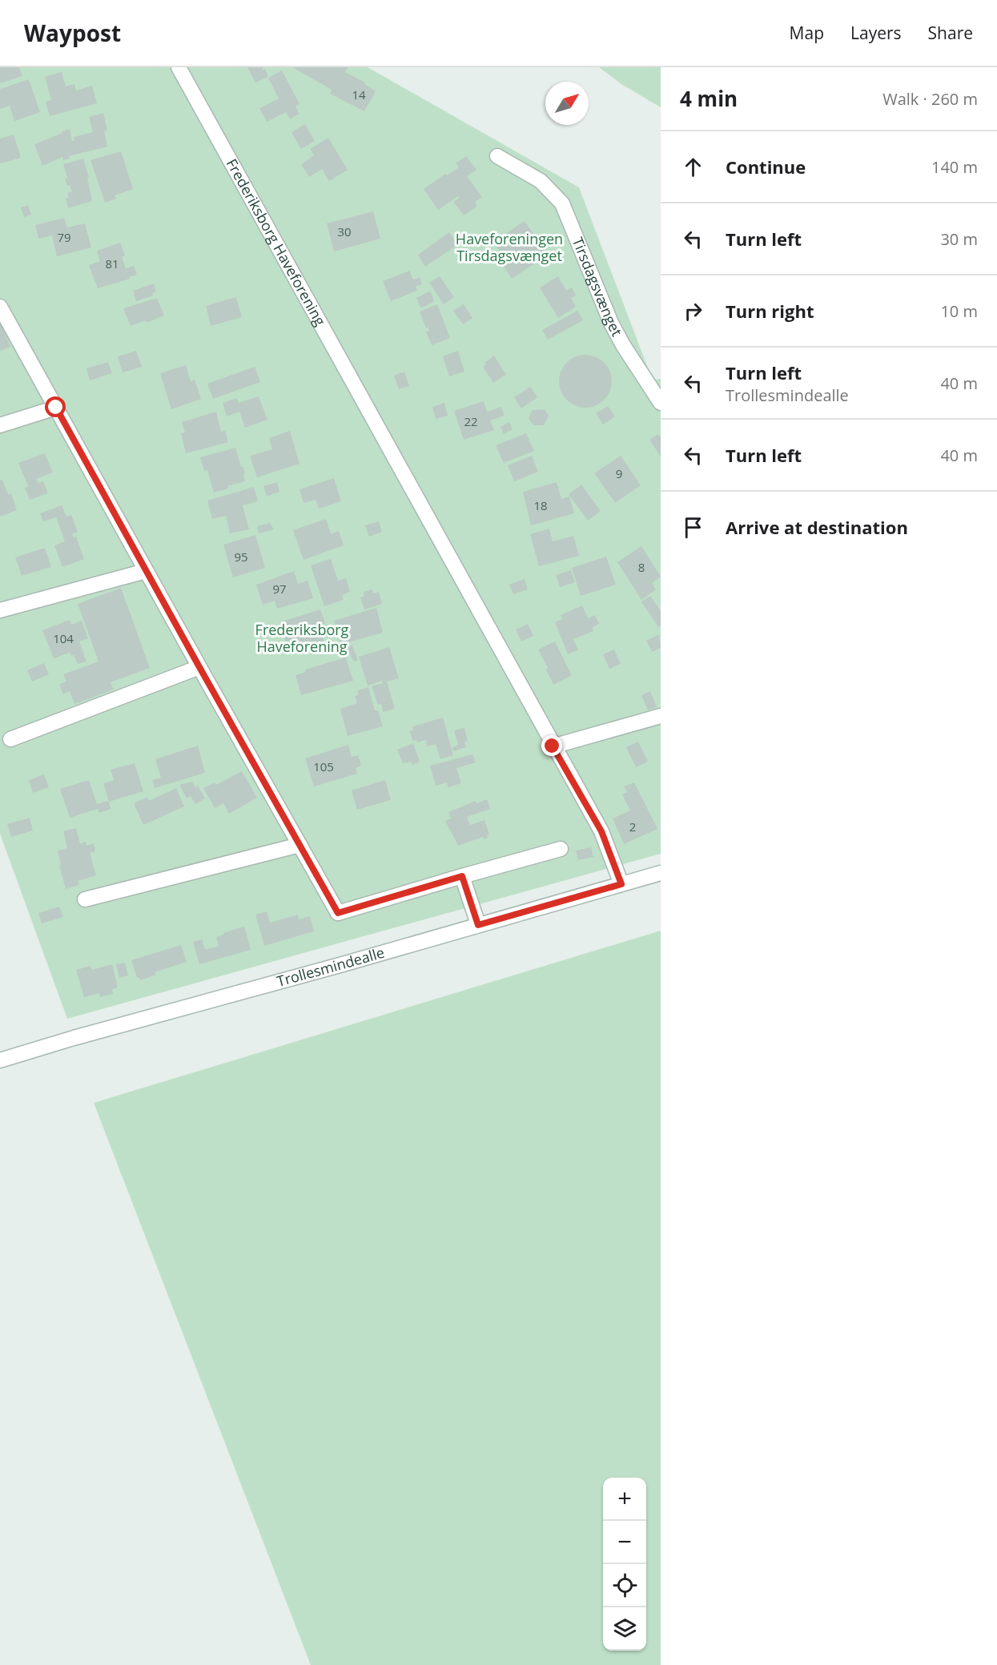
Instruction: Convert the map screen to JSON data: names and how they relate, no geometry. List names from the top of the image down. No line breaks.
{"streets":{"street":["Frederiksborg Haveforening","Tirsdagsvænget","Trollesmindealle"]},"crossings":[["Frederiksborg Haveforening","Trollesmindealle"]],"parks":["Haveforeningen Tirsdagsvænget","Frederiksborg Haveforening"],"house_numbers":["14","30","79","81","22","9","18","95","8","97","104","105","2"],"north":"top right","page":{"header":"Waypost","nav":["Map","Layers","Share"],"heading":["4 min","Walk · 260 m"],"list":[["Continue","140 m"],["Turn left","30 m"],["Turn right","10 m"],["Turn left","Trollesmindealle","40 m"],["Turn left","40 m"],"Arrive at destination"],"map_buttons":["+","−"]}}
